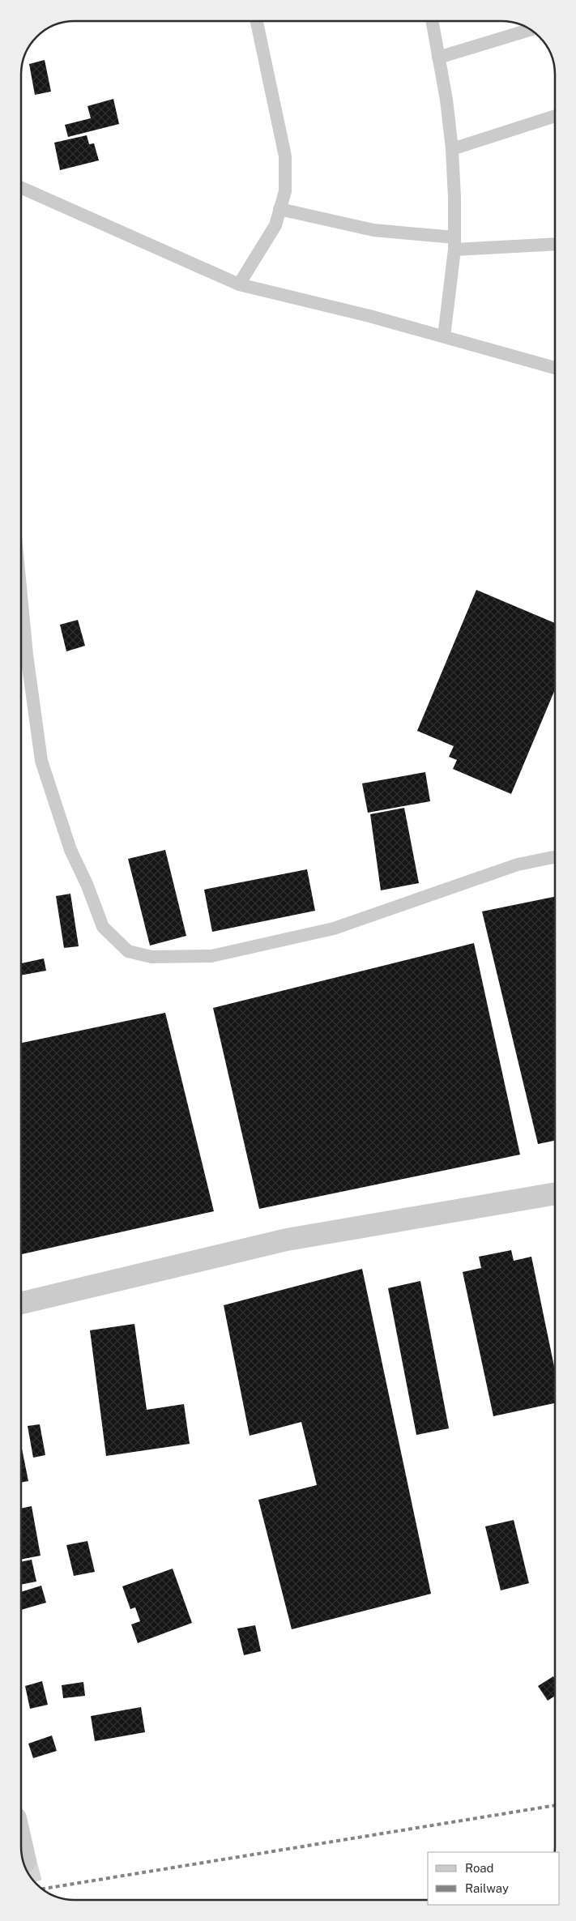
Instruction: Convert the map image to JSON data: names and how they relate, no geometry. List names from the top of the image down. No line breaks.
{"legend":["Road","Railway"]}
